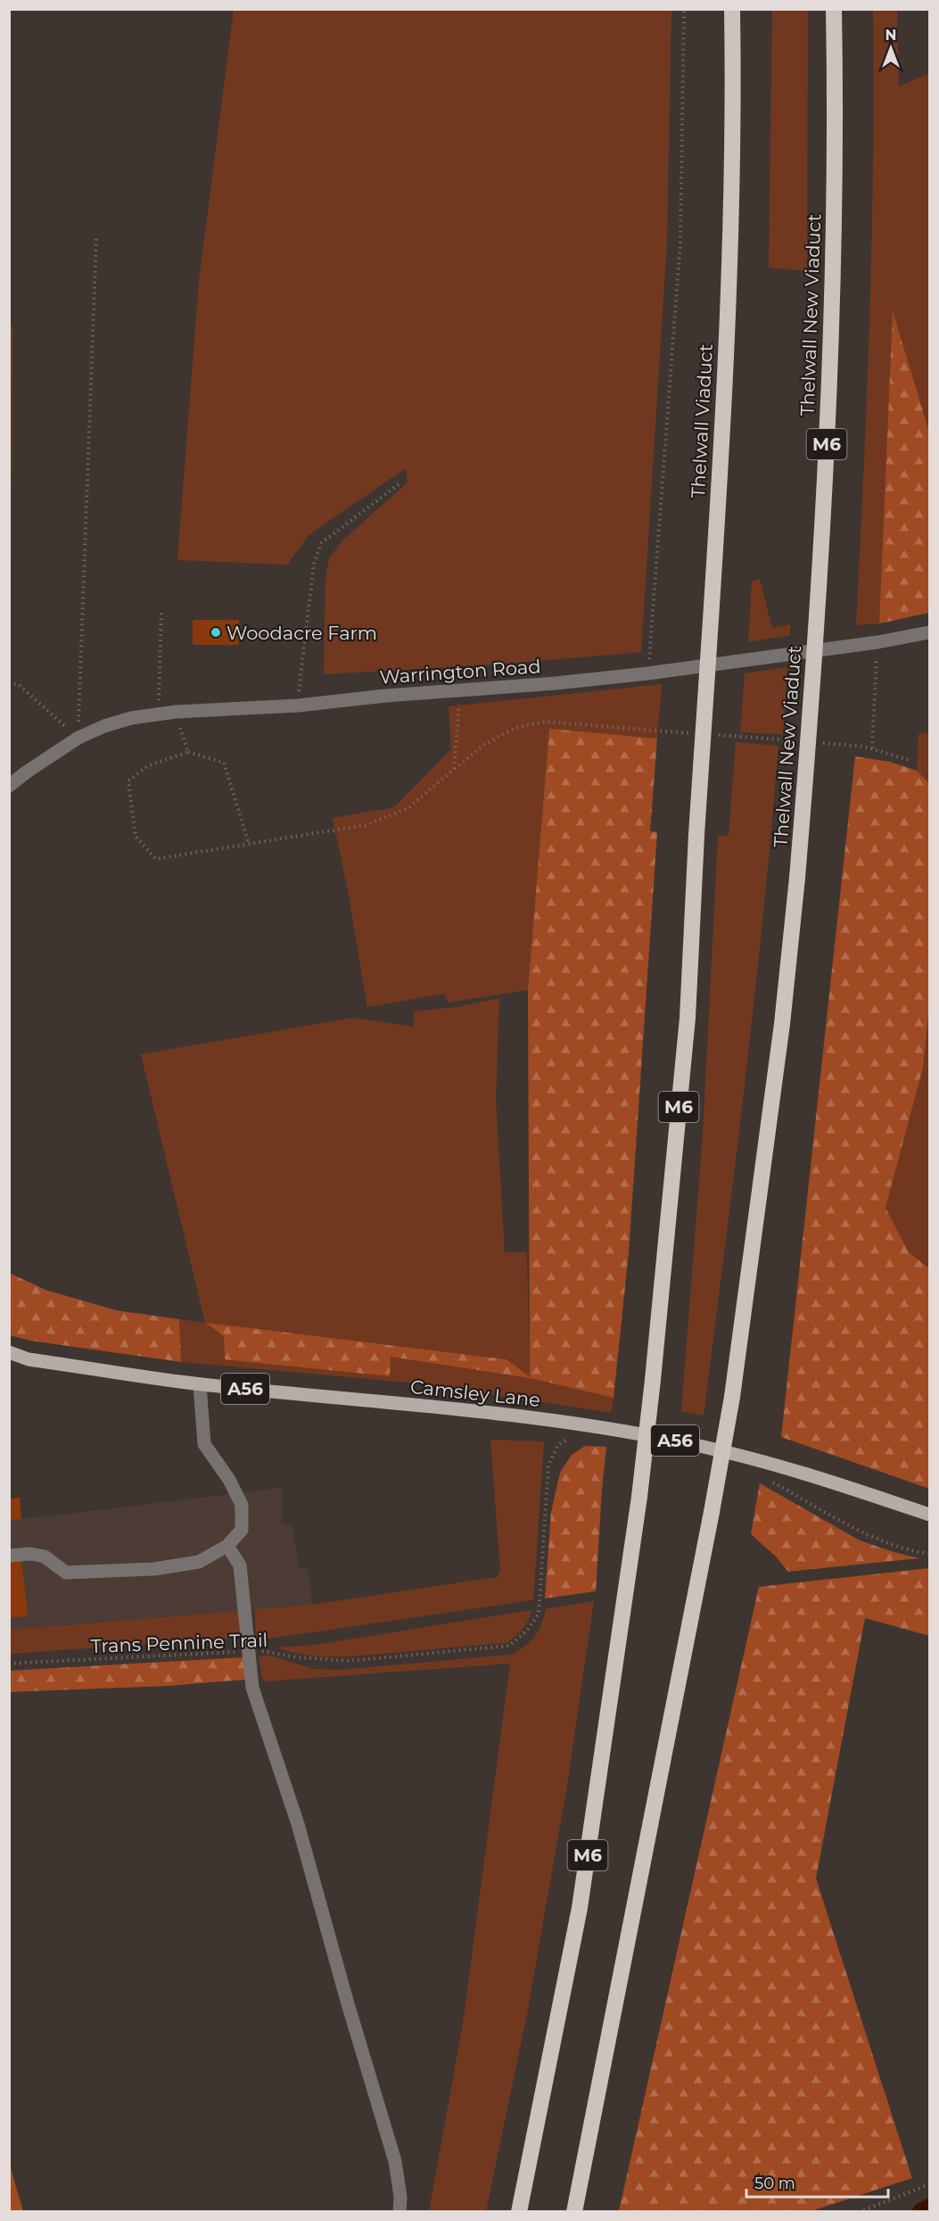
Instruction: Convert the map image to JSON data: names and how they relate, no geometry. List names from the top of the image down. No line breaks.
{"streets":{"highway":["Thelwall New Viaduct","Thelwall Viaduct","M6"],"main road":["A56","Camsley Lane"],"street":["Warrington Road"],"path":["Trans Pennine Trail"]},"places":["Woodacre Farm"],"scale_bar":"50 m","north":"top"}
